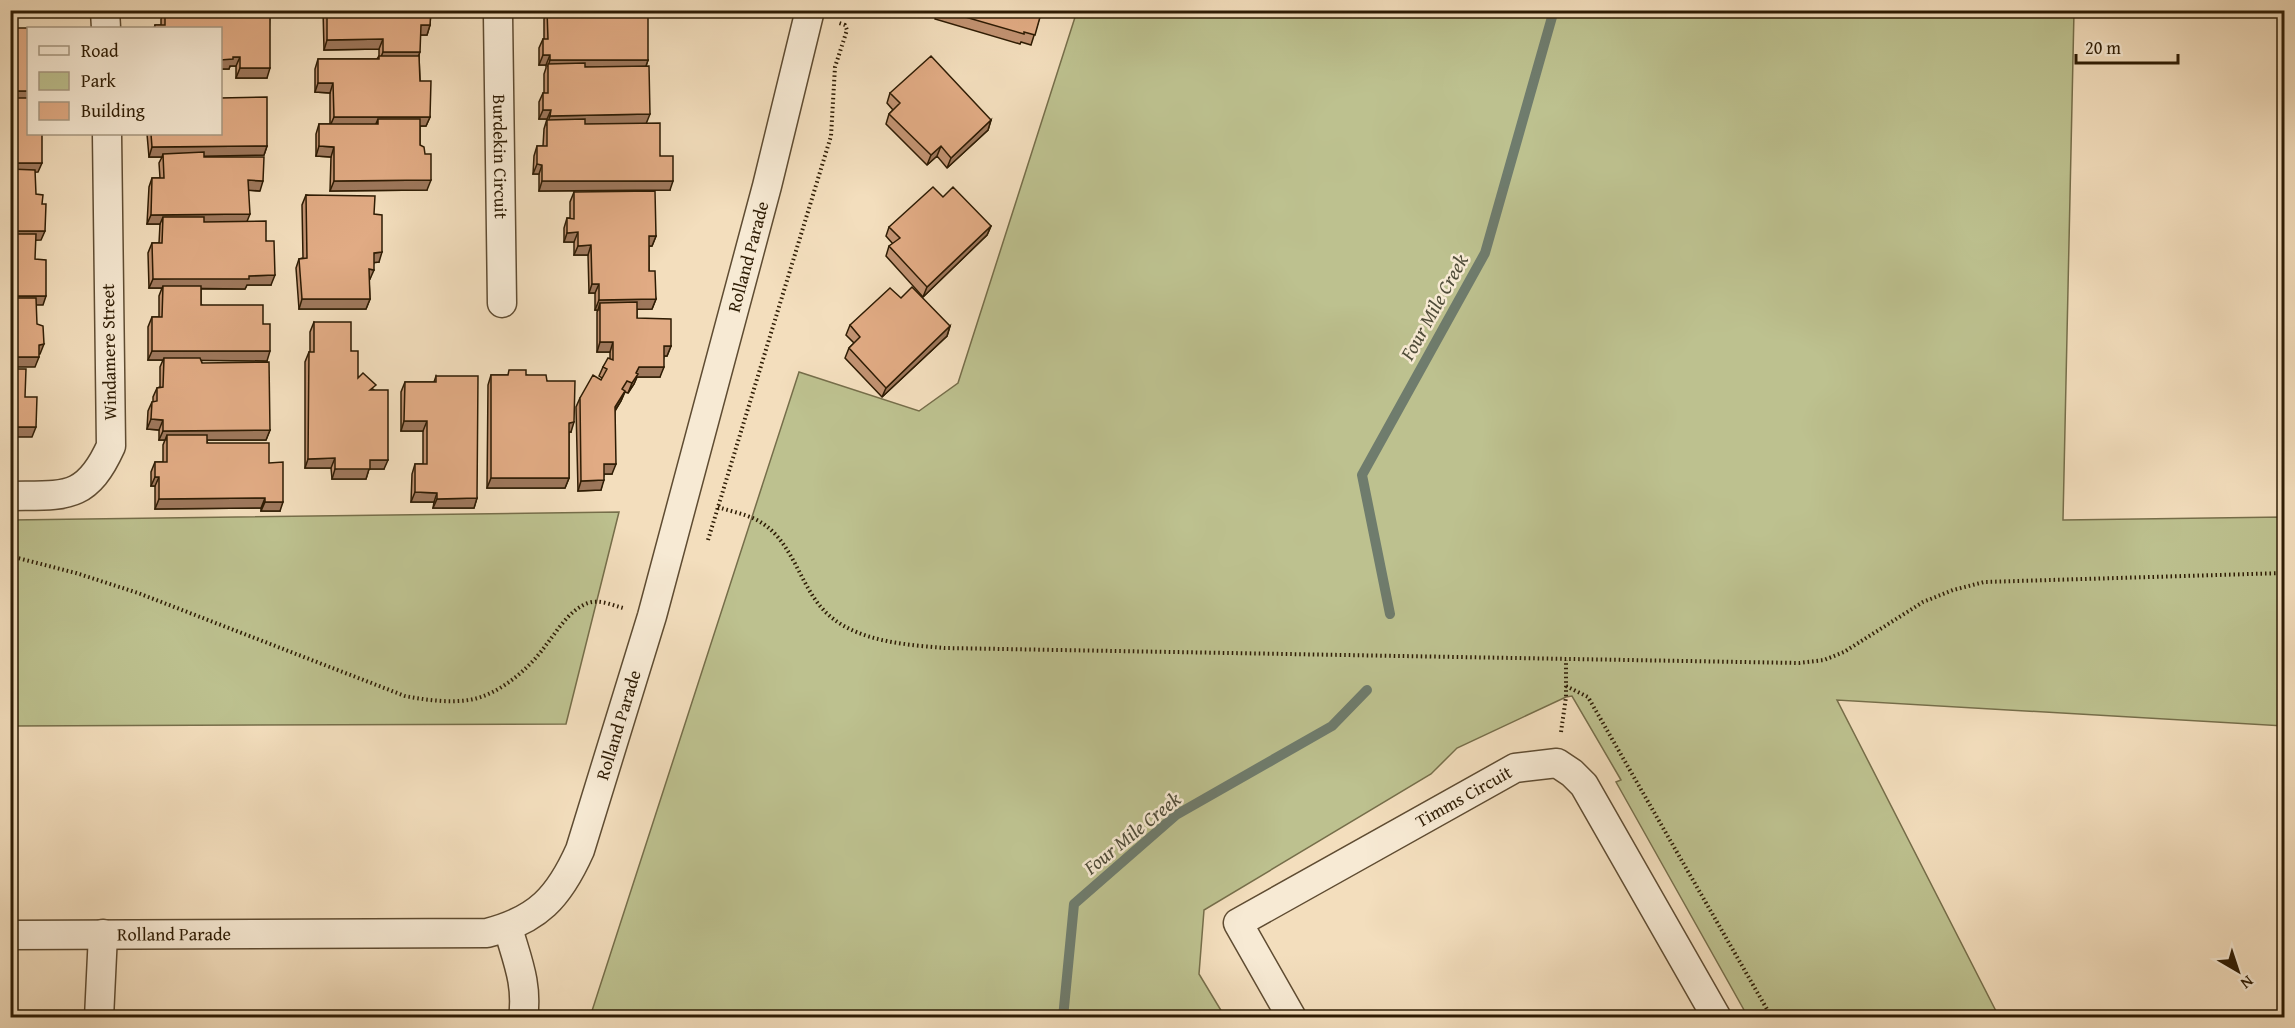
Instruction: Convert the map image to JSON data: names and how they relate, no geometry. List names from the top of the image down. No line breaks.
{"streets":{"street":["Burdekin Circuit","Rolland Parade","Windamere Street","Timms Circuit"]},"water":["Four Mile Creek"],"legend":["Road","Park","Building"],"scale_bar":"20 m","north":"bottom right"}
